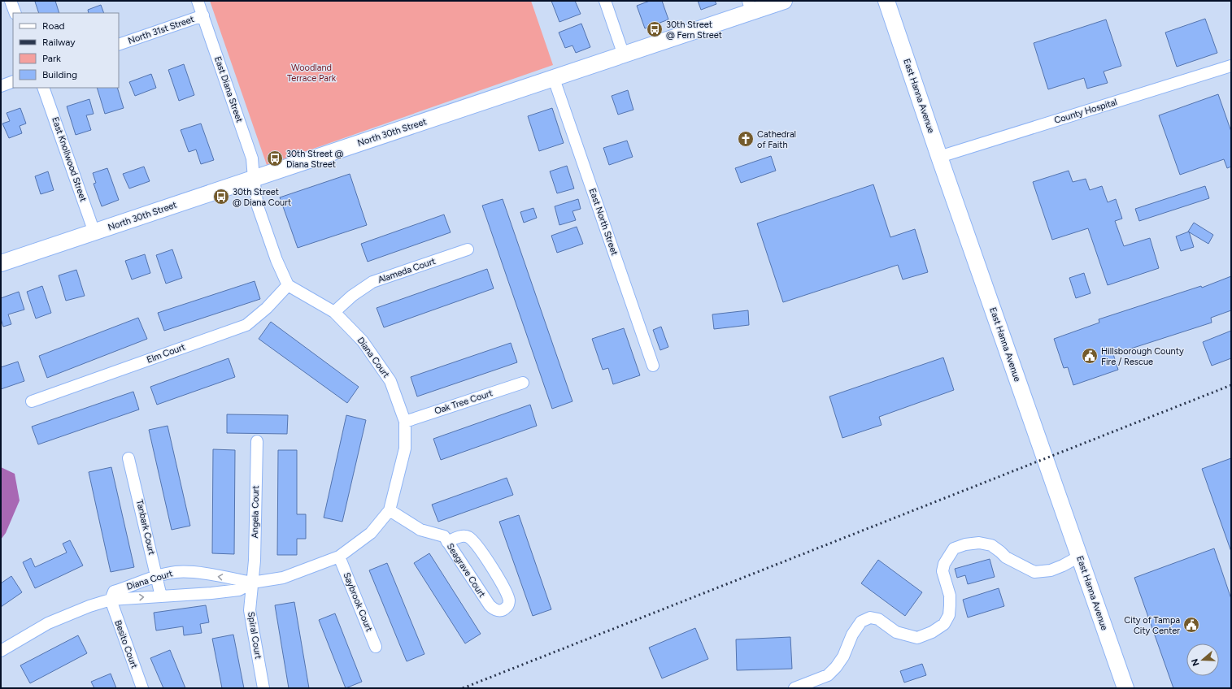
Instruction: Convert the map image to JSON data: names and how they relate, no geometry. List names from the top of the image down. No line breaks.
{"streets":{"street":["North 31st Street","East Diana Street","East Hanna Avenue","County Hospital","North 30th Street","East Knollwood Street","East North Street","Alameda Court","Elm Court","Diana Court","Oak Tree Court","Angela Court","Tanbark Court","Seagrave Court","Saybrook Court","Spiral Court","Besito Court"]},"crossings":[["North 31st Street","East Diana Street"],["East Diana Street","North 30th Street"],["East Hanna Avenue","County Hospital"],["North 30th Street","East Knollwood Street"],["North 30th Street","East North Street"],["Alameda Court","Diana Court"],["Elm Court","Diana Court"],["Diana Court","Oak Tree Court"],["Diana Court","Angela Court"],["Diana Court","Tanbark Court"],["Diana Court","Seagrave Court"],["Diana Court","Saybrook Court"],["Diana Court","Spiral Court"],["Diana Court","Besito Court"],["Angela Court","Spiral Court"]],"parks":["Woodland Terrace Park"],"places":{"bus stop":["30th Street @ Fern Street","30th Street @ Diana Street","30th Street @ Diana Court"],"church":["Cathedral of Faith"],"public building":["Hillsborough County Fire / Rescue","City of Tampa City Center"]},"legend":["Road","Railway","Park","Building"],"north":"left"}
